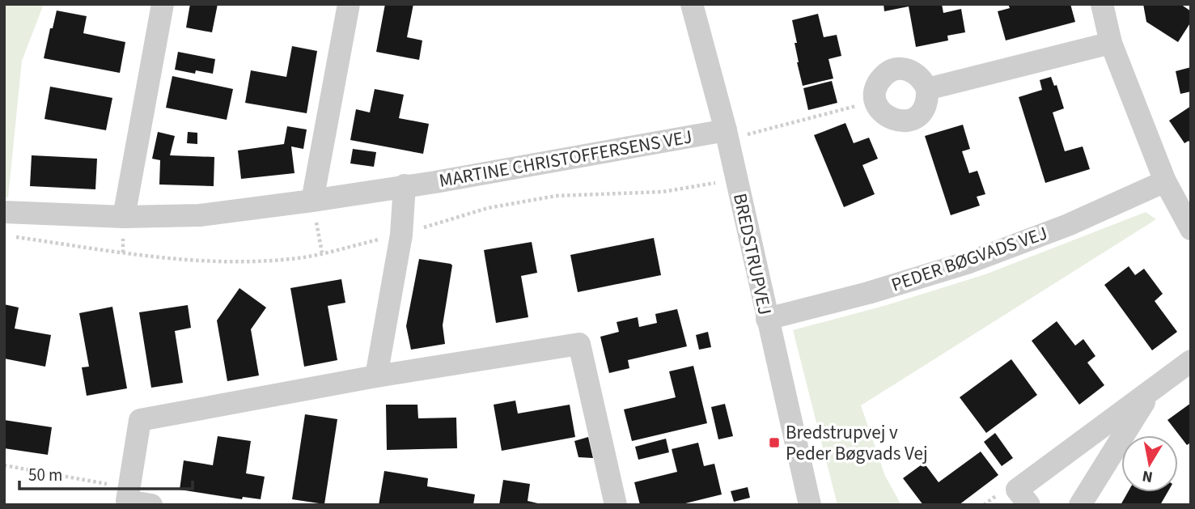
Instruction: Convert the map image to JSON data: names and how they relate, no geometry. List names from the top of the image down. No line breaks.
{"streets":{"street":["MARTINE CHRISTOFFERSENS VEJ","BREDSTRUPVEJ","PEDER BØGVADS VEJ"]},"crossings":[["MARTINE CHRISTOFFERSENS VEJ","BREDSTRUPVEJ"],["BREDSTRUPVEJ","PEDER BØGVADS VEJ"]],"places":{"transit":["Bredstrupvej v Peder Bøgvads Vej"]},"scale_bar":"50 m","north":"bottom"}
